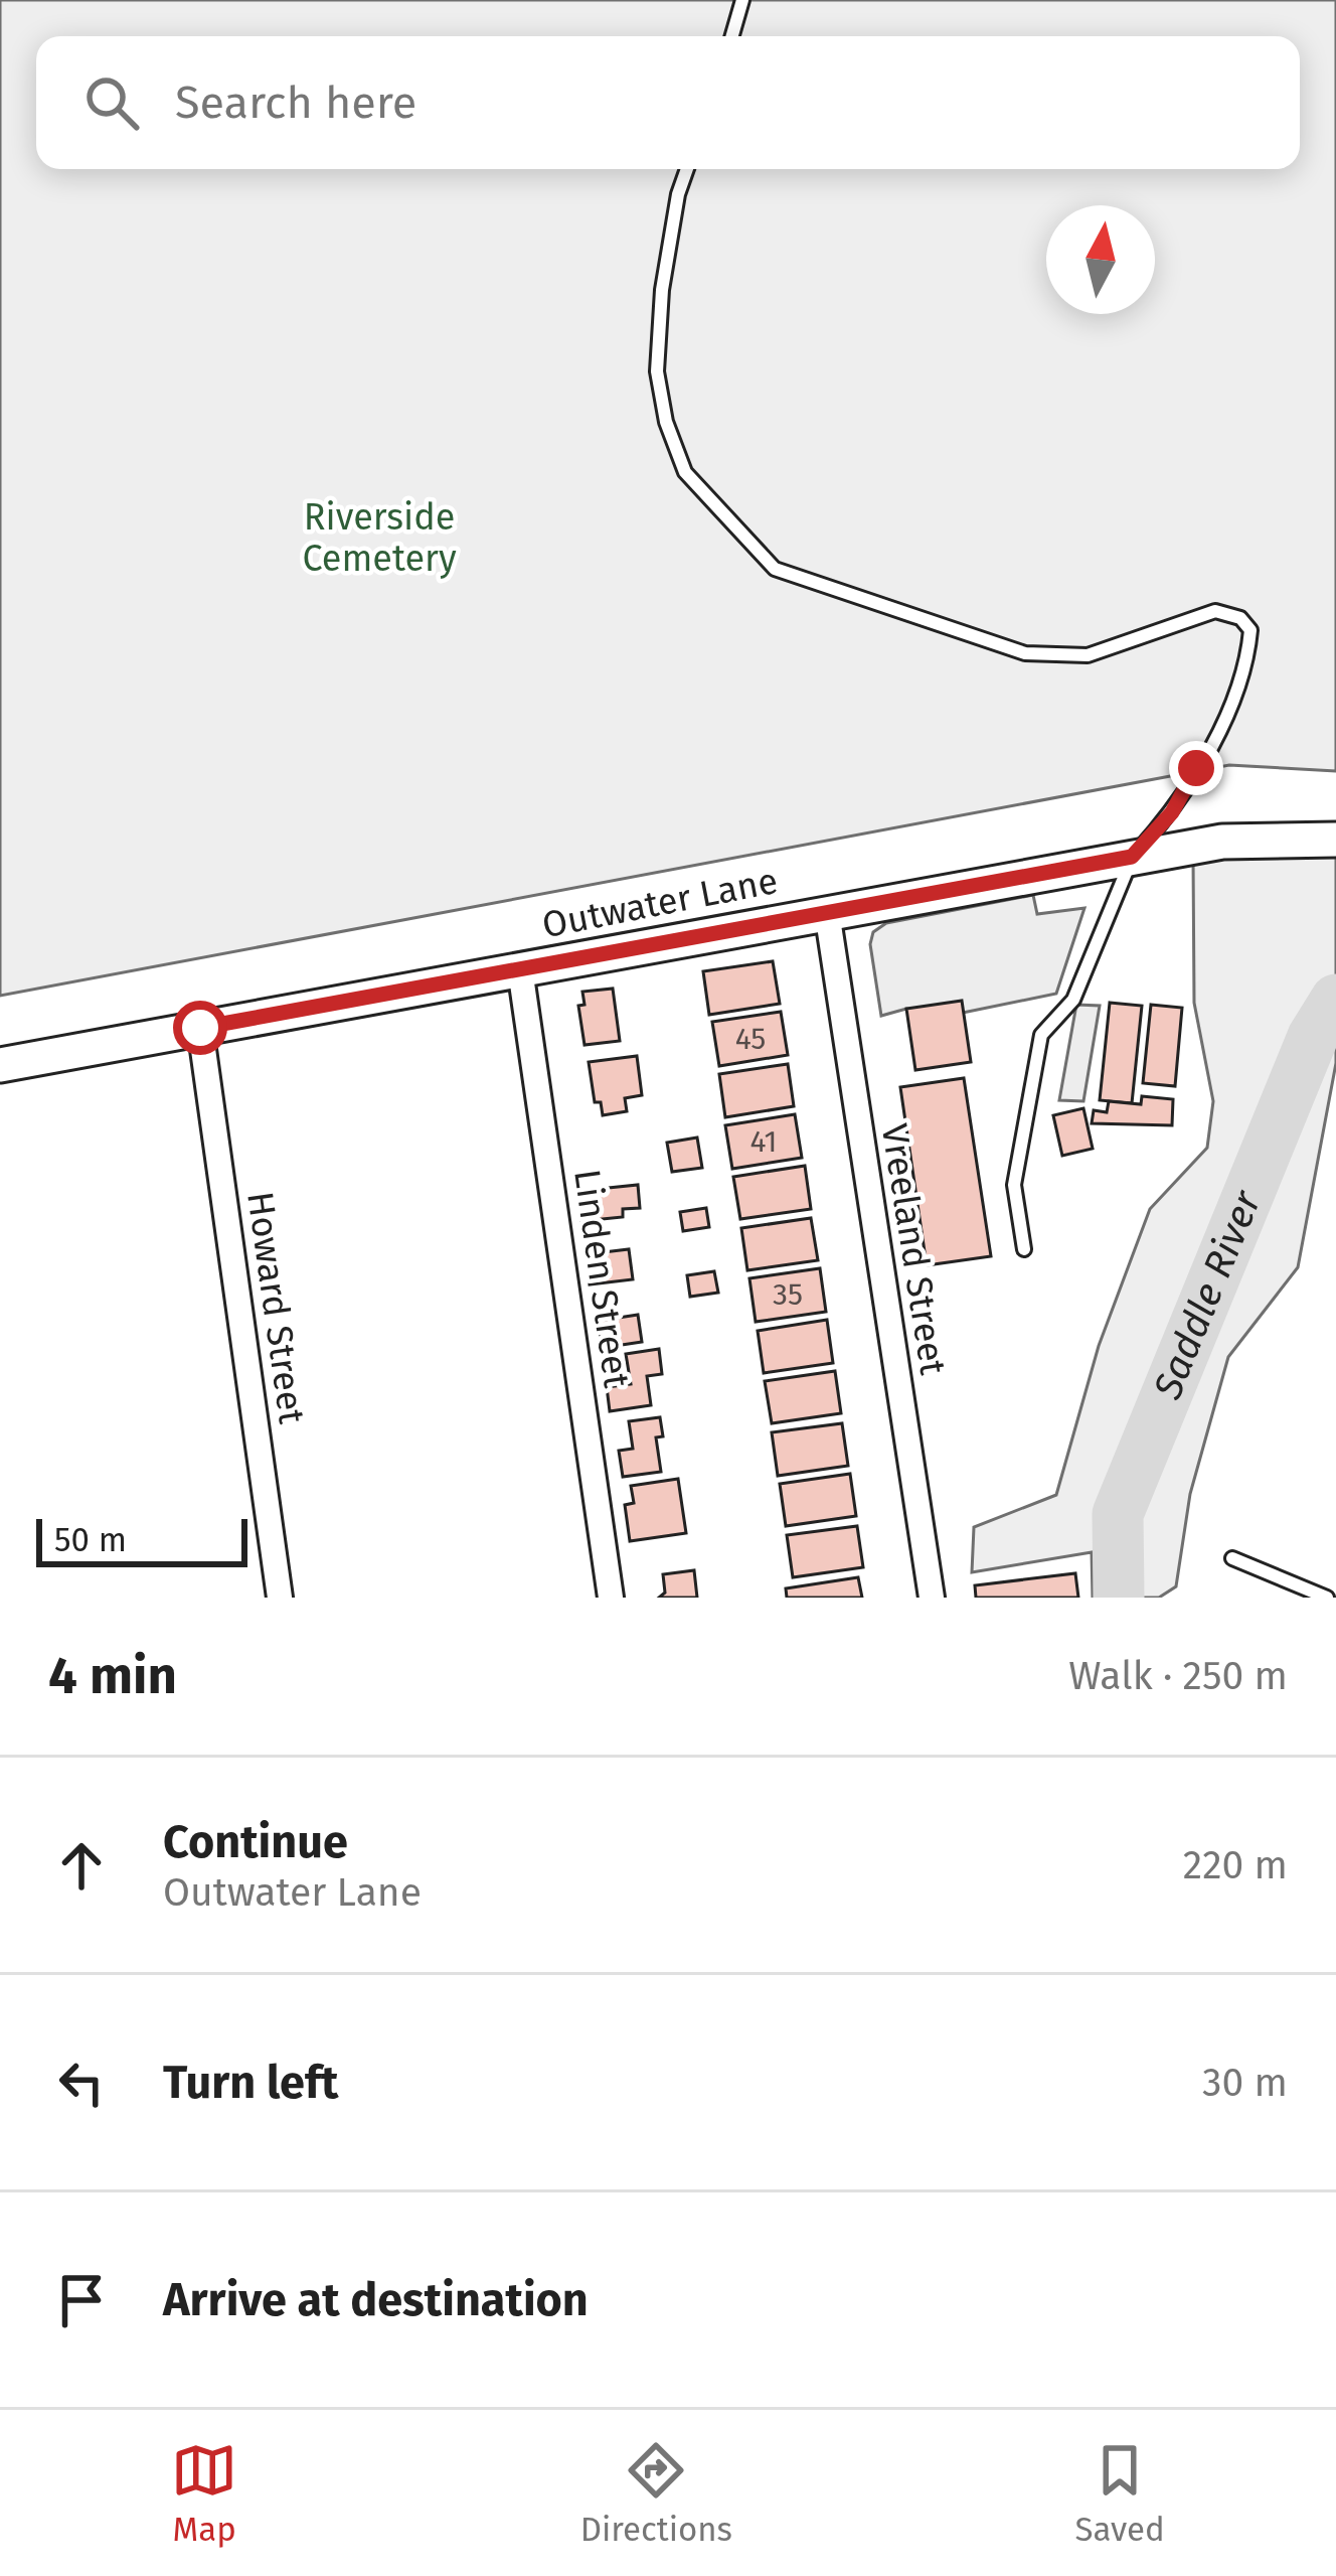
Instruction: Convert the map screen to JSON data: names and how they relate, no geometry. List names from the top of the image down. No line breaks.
{"streets":{"street":["Outwater Lane","Vreeland Street","Linden Street","Howard Street"]},"crossings":[["Outwater Lane","Vreeland Street"],["Outwater Lane","Linden Street"],["Outwater Lane","Howard Street"]],"water":["Saddle River"],"parks":["Riverside Cemetery"],"house_numbers":["45","41","35"],"scale_bar":"50 m","north":"top","page":{"search":"Search here","scale":"50 m","heading":["4 min","Walk · 250 m"],"list":[["Continue","Outwater Lane","220 m"],["Turn left","30 m"],"Arrive at destination"],"nav":["Map","Directions","Saved"]}}
